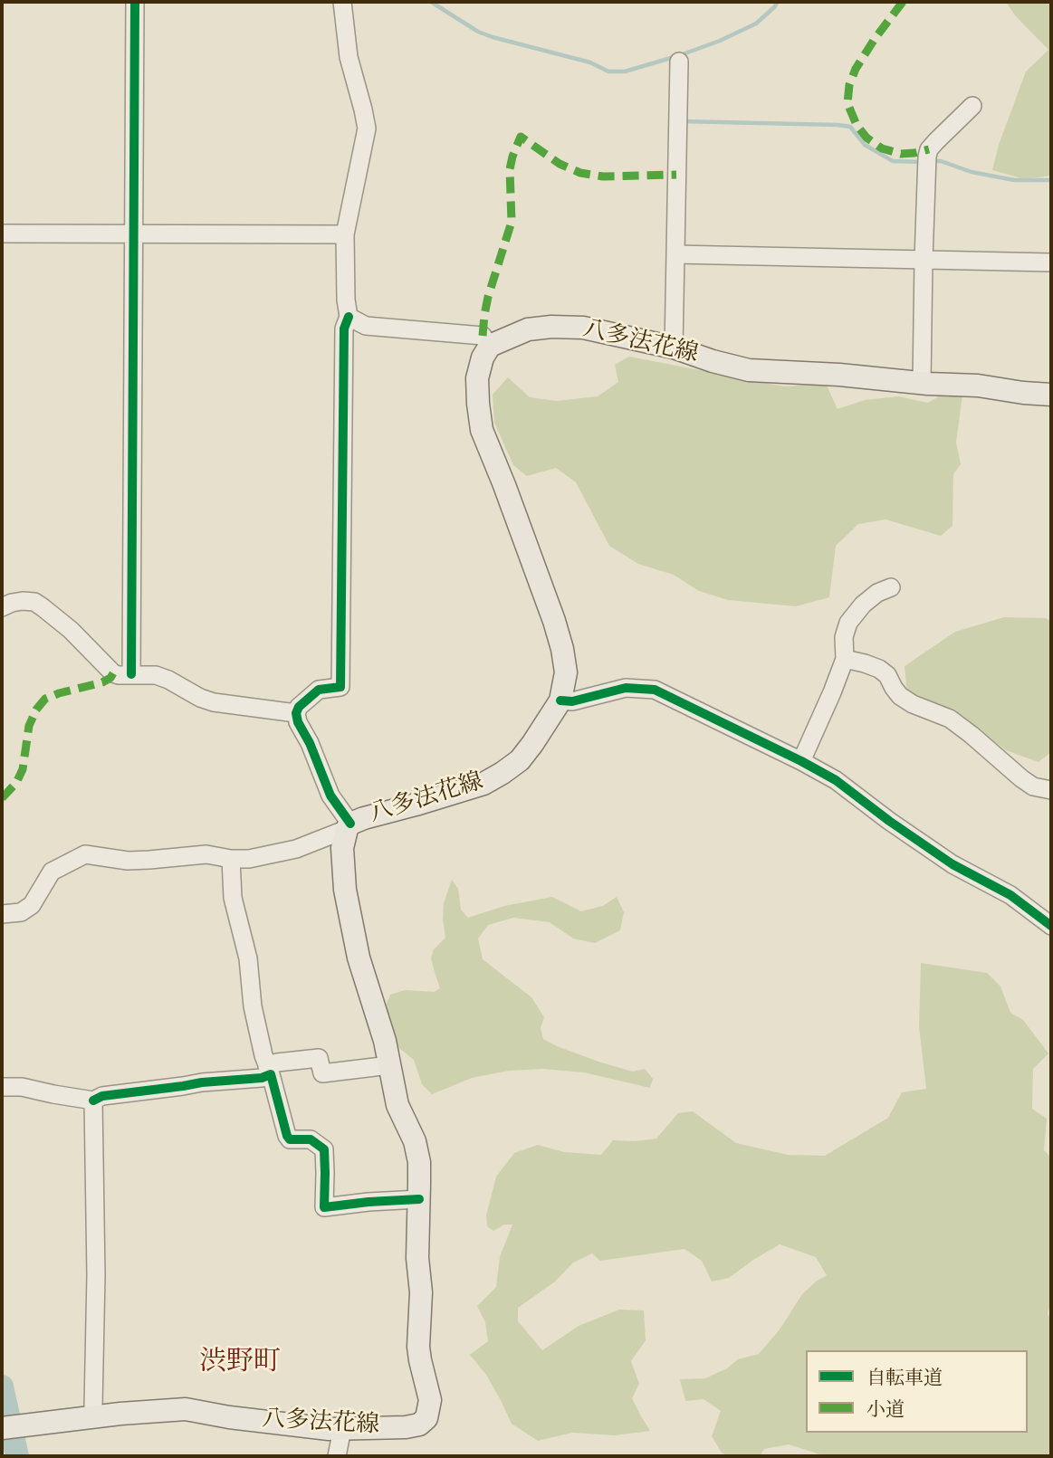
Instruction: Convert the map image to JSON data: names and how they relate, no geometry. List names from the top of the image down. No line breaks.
{"streets":{"main road":["八多法花線"]},"districts":["渋野町"],"legend":["自転車道","小道"]}
